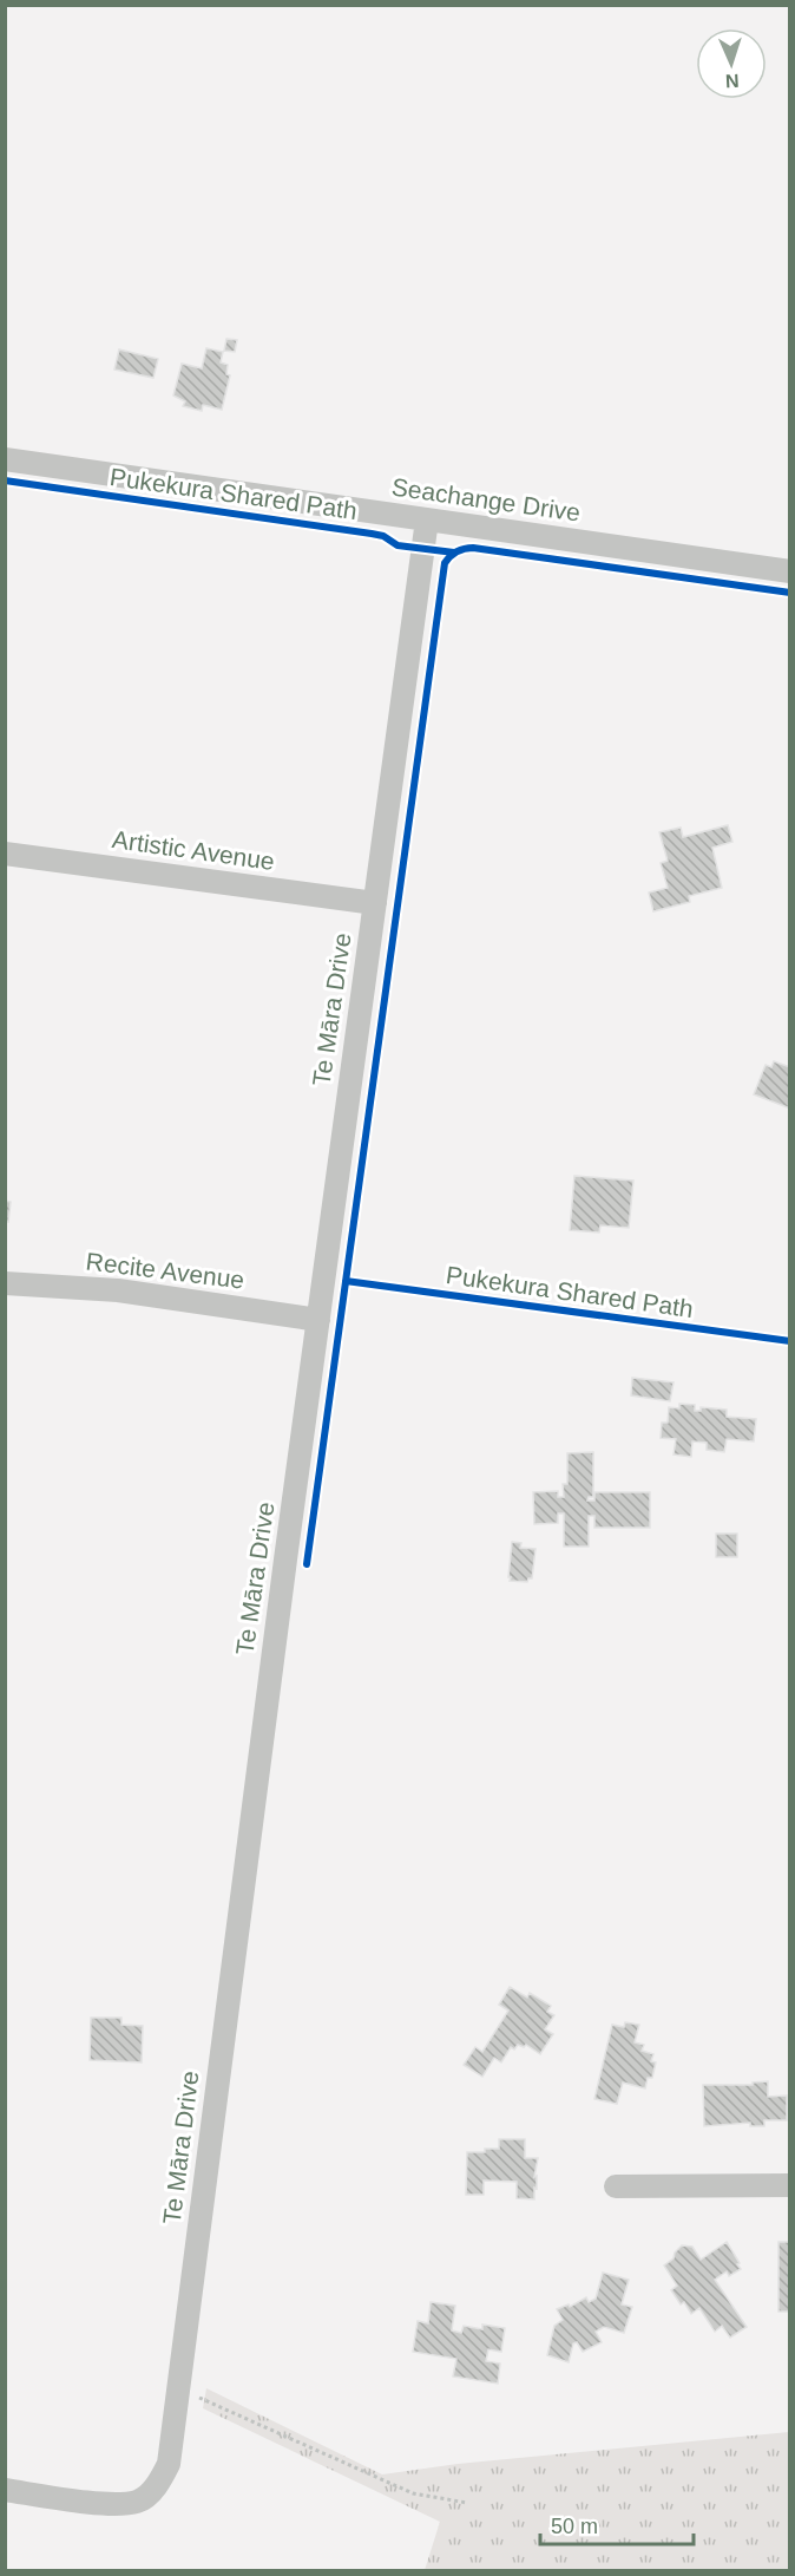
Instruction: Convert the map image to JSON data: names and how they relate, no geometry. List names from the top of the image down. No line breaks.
{"streets":{"street":["Seachange Drive","Artistic Avenue","Te Māra Drive","Recite Avenue"],"cycle path":["Pukekura Shared Path"]},"crossings":[["Seachange Drive","Te Māra Drive"],["Artistic Avenue","Te Māra Drive"],["Te Māra Drive","Recite Avenue"]],"scale_bar":"50 m","north":"bottom"}
